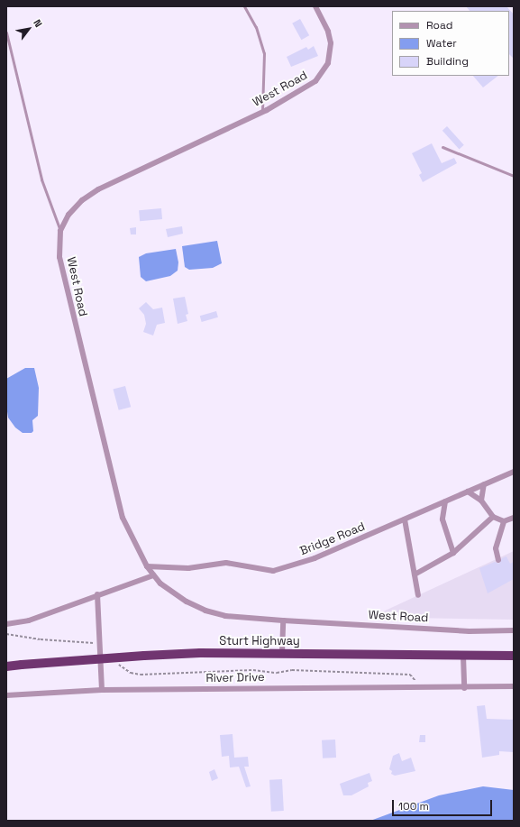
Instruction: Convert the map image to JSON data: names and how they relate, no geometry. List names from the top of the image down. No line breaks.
{"streets":{"highway":["Sturt Highway"],"street":["West Road","Bridge Road","River Drive"]},"crossings":[["West Road","Bridge Road"]],"legend":["Road","Water","Building"],"scale_bar":"100 m","north":"top right"}
